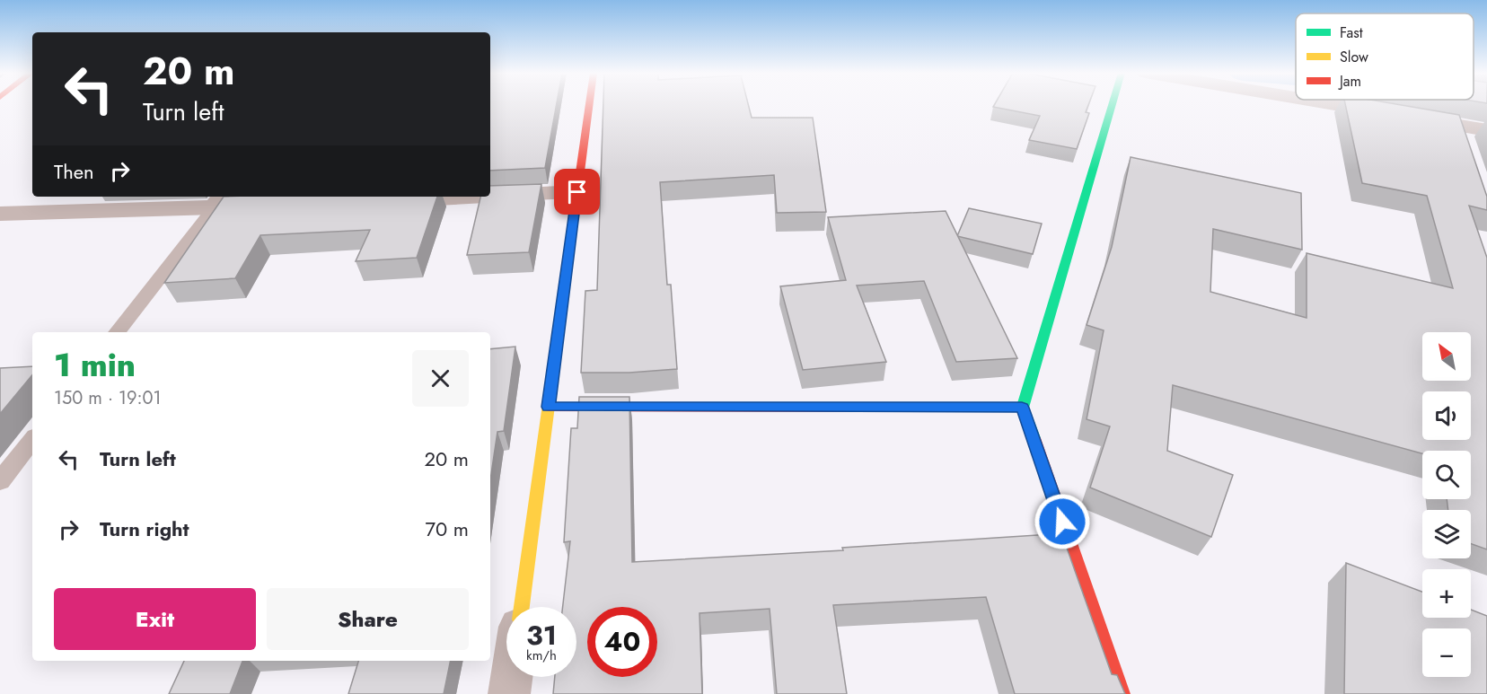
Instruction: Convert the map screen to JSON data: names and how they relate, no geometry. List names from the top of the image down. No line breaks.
{"legend":["Fast","Slow","Jam"],"north":"top left","page":{"turn":["20 m","Turn left"],"then":"Then","map_buttons":["+","−"],"heading":["1 min","150 m · 19:01"],"list":[{"name":"Turn left","value":"20 m"},{"name":"Turn right","value":"70 m"}],"buttons":["Exit","Share"],"speed":"31 km/h","limit":"40"}}
